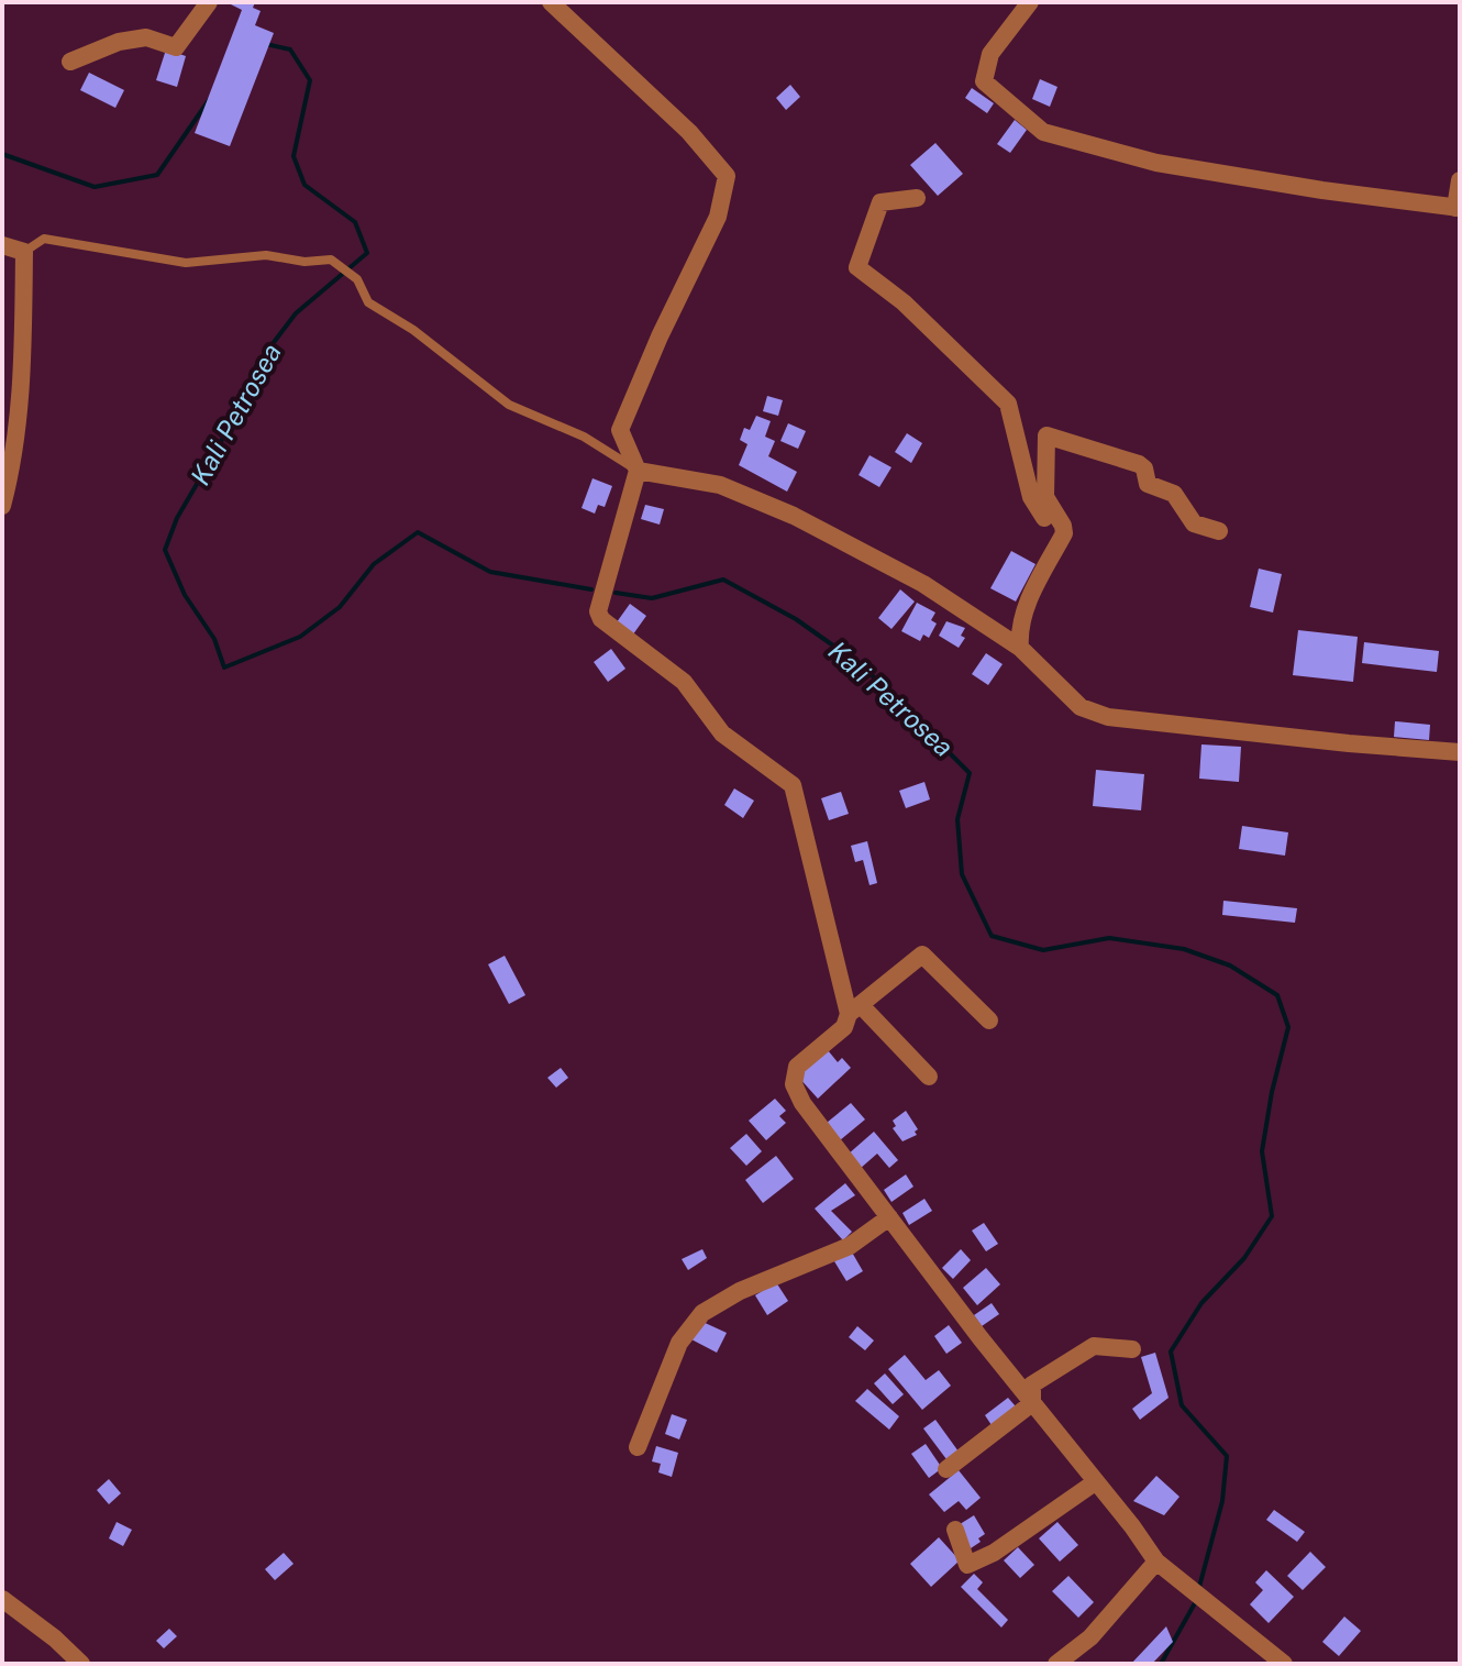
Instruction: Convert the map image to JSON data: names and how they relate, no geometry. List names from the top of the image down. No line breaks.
{"water":["Kali Petrosea"]}
